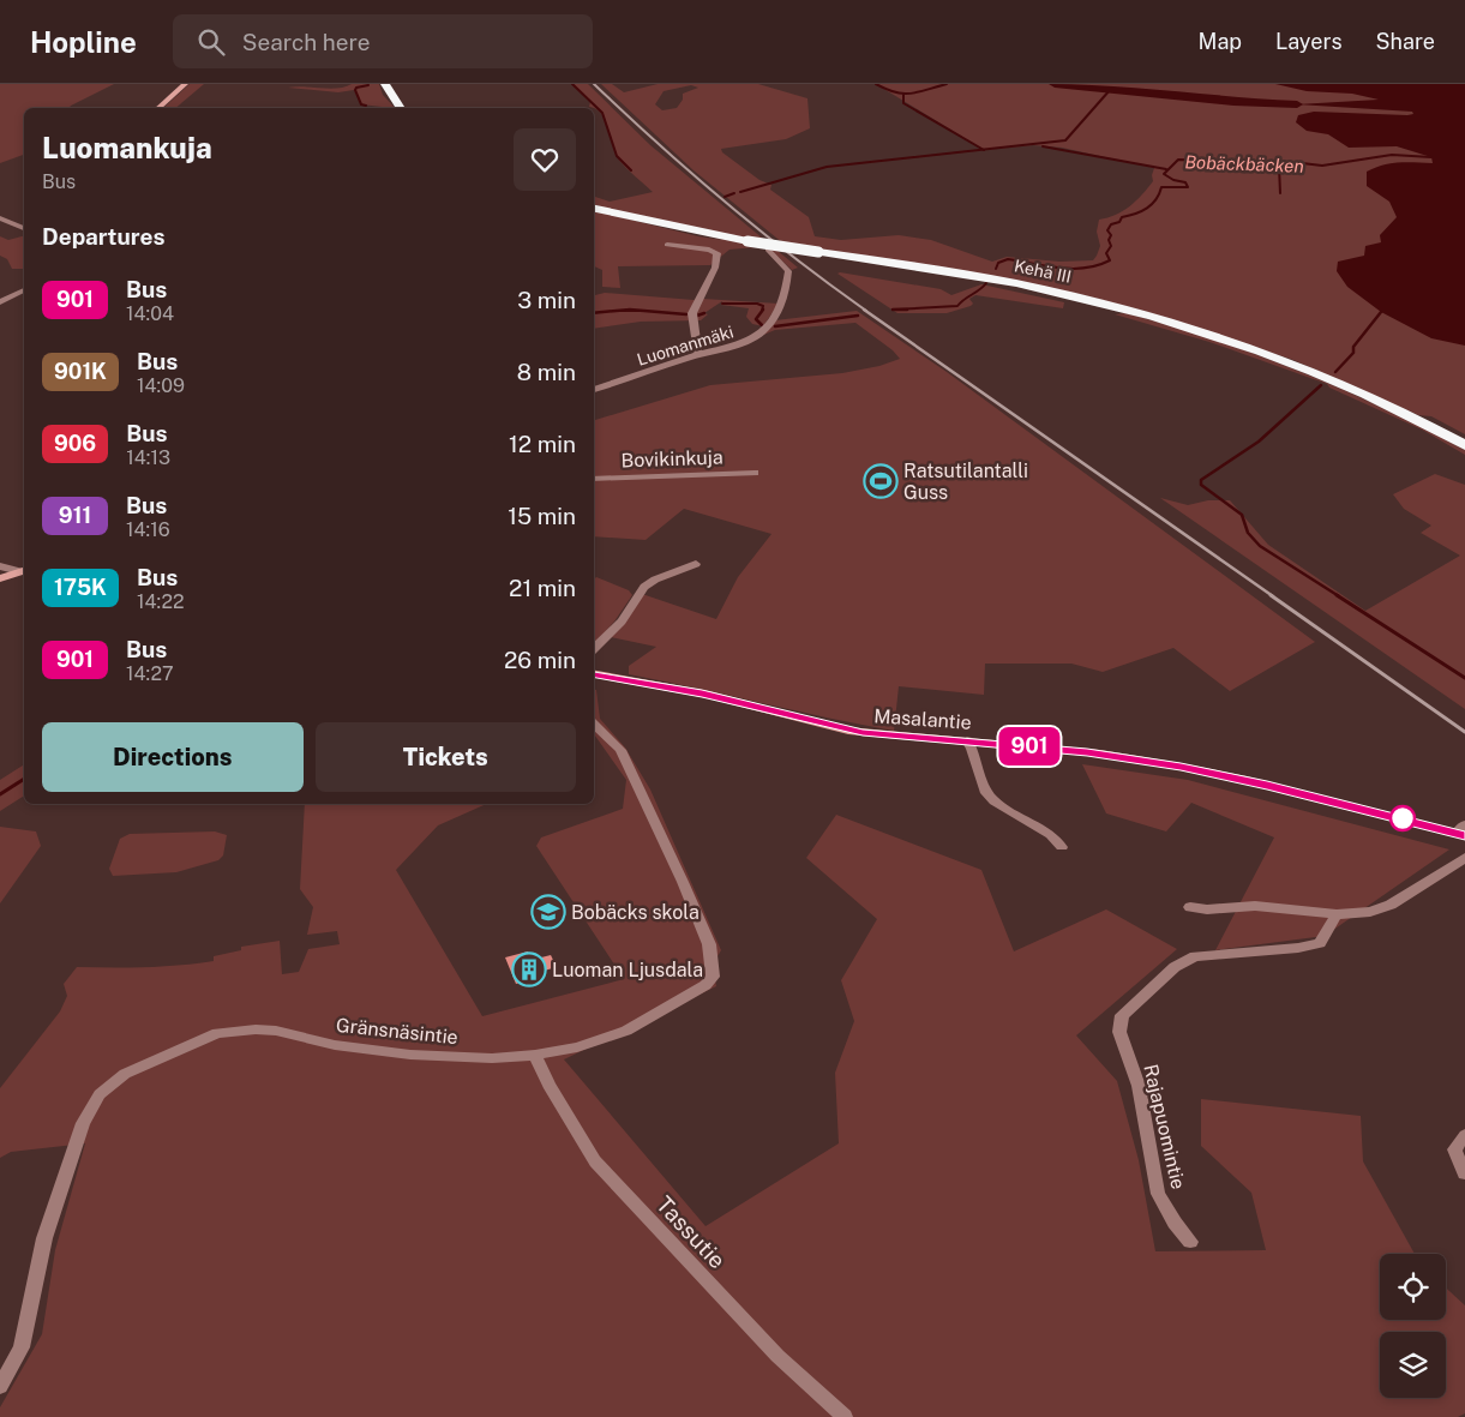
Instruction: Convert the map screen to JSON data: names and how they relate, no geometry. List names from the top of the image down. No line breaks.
{"streets":{"highway":["Kehä III"],"street":["Luomanmäki","Bovikinkuja","Masalantie","Gränsnäsintie","Rajapuomintie","Tassutie"]},"crossings":[["Gränsnäsintie","Tassutie"]],"water":["Bobäckbäcken"],"places":{"sports":["Ratsutilantalli Guss"],"school or university":["Bobäcks skola"],"building":["Luoman Ljusdala"]},"lines":["bus line 901"],"page":{"header":"Hopline","search":"Search here","nav":["Map","Layers","Share"],"on_map":"901","heading":[["Luomankuja","Bus"],"Departures"],"list":[{"mark":"901","name":"Bus","note":"14:04","value":"3 min"},{"mark":"901K","name":"Bus","note":"14:09","value":"8 min"},{"mark":"906","name":"Bus","note":"14:13","value":"12 min"},{"mark":"911","name":"Bus","note":"14:16","value":"15 min"},{"mark":"175K","name":"Bus","note":"14:22","value":"21 min"},{"mark":"901","name":"Bus","note":"14:27","value":"26 min"}],"buttons":["Directions","Tickets"]}}
